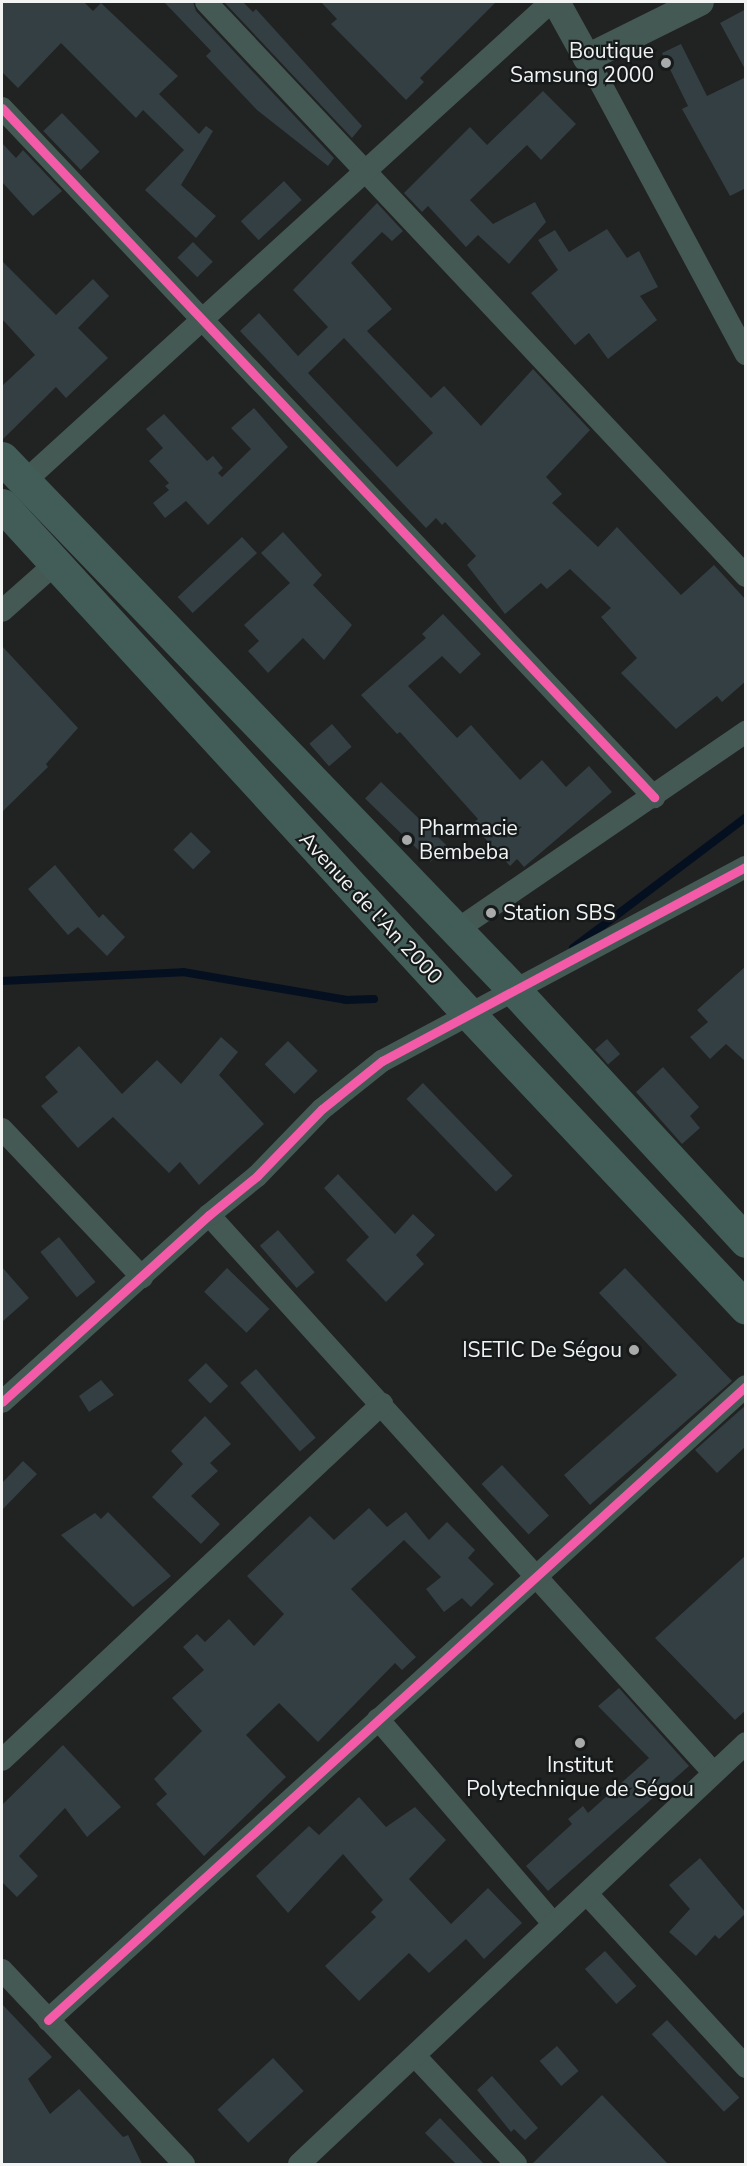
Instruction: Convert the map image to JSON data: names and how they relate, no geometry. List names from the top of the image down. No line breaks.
{"streets":{"main road":["Avenue de l'An 2000"]},"places":["Boutique Samsung 2000","Pharmacie Bembeba","Station SBS","ISETIC De Ségou","Institut Polytechnique de Ségou"]}
